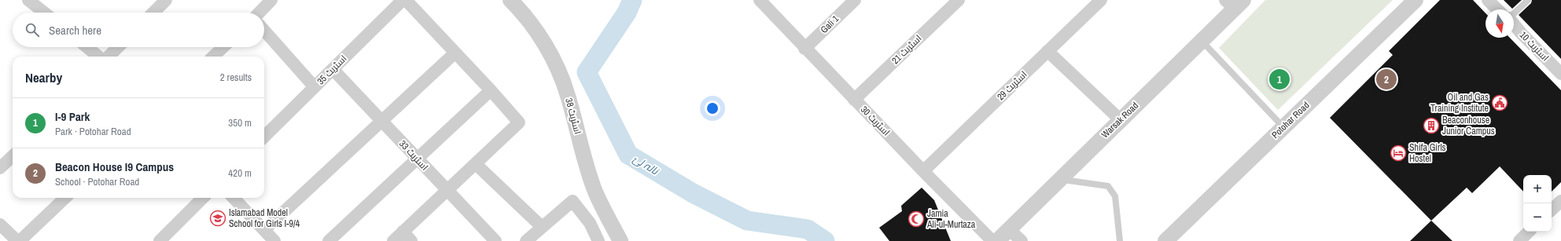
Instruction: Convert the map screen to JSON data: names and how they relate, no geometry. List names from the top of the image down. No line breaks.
{"streets":{"street":["Gali 1","اسٹریٹ 10","اسٹریٹ 21","اسٹریٹ 35","اسٹریٹ 29","اسٹریٹ 38","Warsak Road","Potohar Road","اسٹریٹ 30","اسٹریٹ 33"]},"crossings":[["Gali 1","اسٹریٹ 30"],["اسٹریٹ 21","اسٹریٹ 30"],["اسٹریٹ 35","اسٹریٹ 33"],["اسٹریٹ 29","اسٹریٹ 30"]],"water":["نالہ لئ"],"places":{"public building":["Oil and Gas Training Institute"],"building":["Beaconhouse Junior Campus"],"hotel":["Shifa Girls Hostel"],"school or university":["Islamabad Model School for Girls I-9/4"],"mosque":["Jamia Ali-ul-Murtaza"]},"north":"bottom","page":{"search":"Search here","heading":["Nearby","2 results"],"pins":["1","2"],"list":[{"mark":"1","name":"I-9 Park","note":"Park · Potohar Road","value":"350 m"},{"mark":"2","name":"Beacon House I9 Campus","note":"School · Potohar Road","value":"420 m"}],"map_buttons":["+","−"]}}
